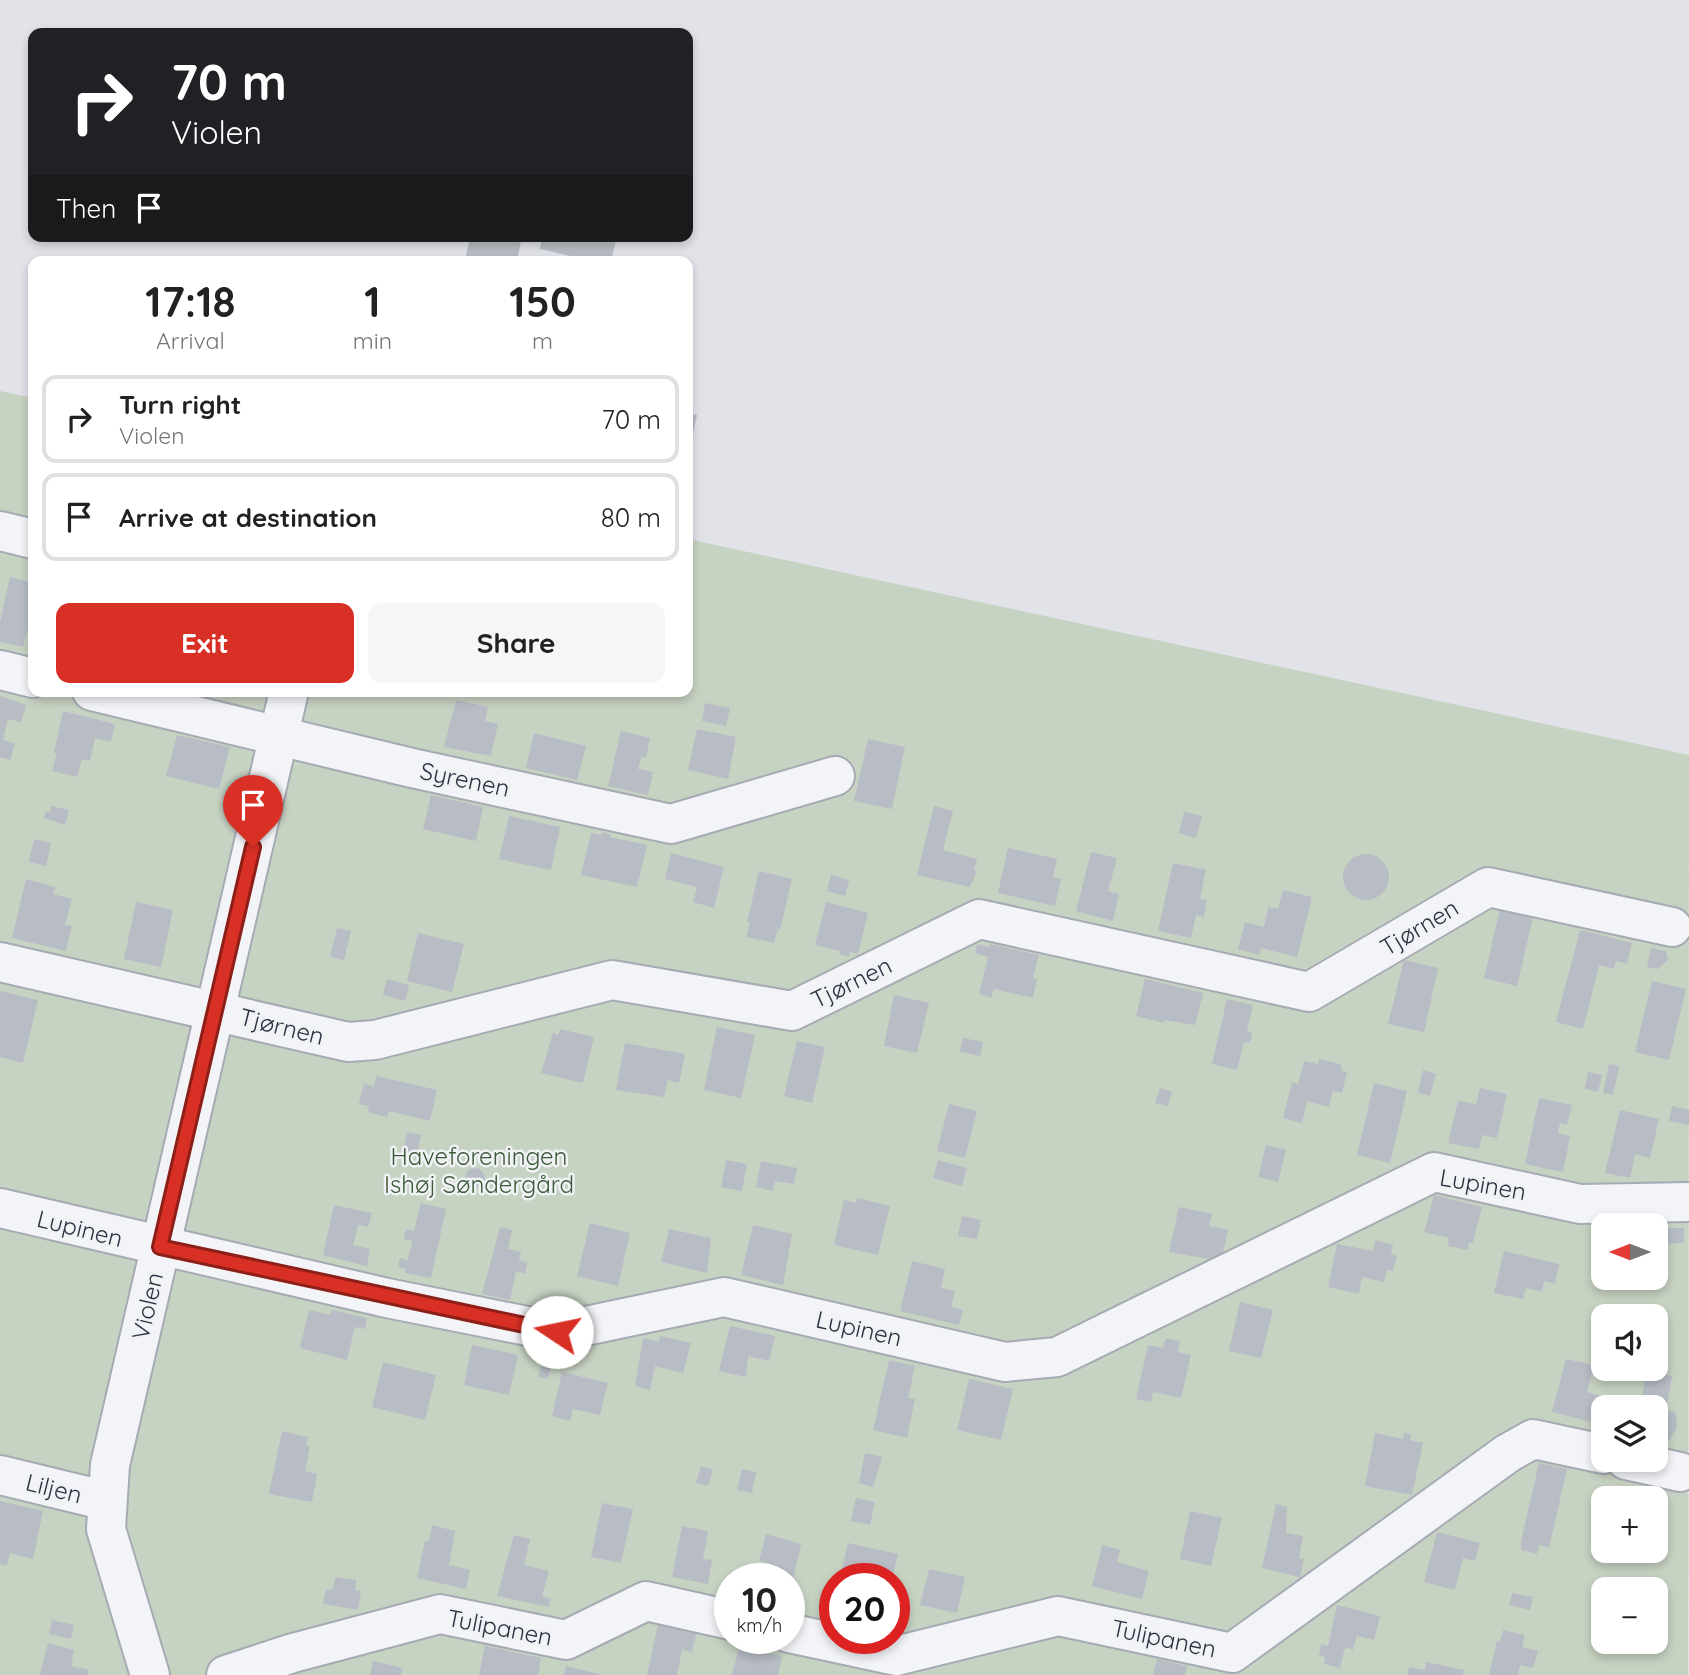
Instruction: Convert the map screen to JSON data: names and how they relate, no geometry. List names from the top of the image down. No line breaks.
{"streets":{"lane":["Syrenen","Tjørnen","Lupinen","Violen","Liljen","Tulipanen"]},"crossings":[["Syrenen","Violen"],["Tjørnen","Violen"],["Lupinen","Violen"],["Violen","Liljen"]],"parks":["Haveforeningen Ishøj Søndergård"],"north":"left","page":{"turn":["70 m","Violen"],"then":"Then","eta":["17:18","Arrival","1","min","150","m"],"list":[{"name":"Turn right","note":"Violen","value":"70 m"},{"name":"Arrive at destination","value":"80 m"}],"buttons":["Exit","Share"],"map_buttons":["+","−"],"speed":"10 km/h","limit":"20"}}
